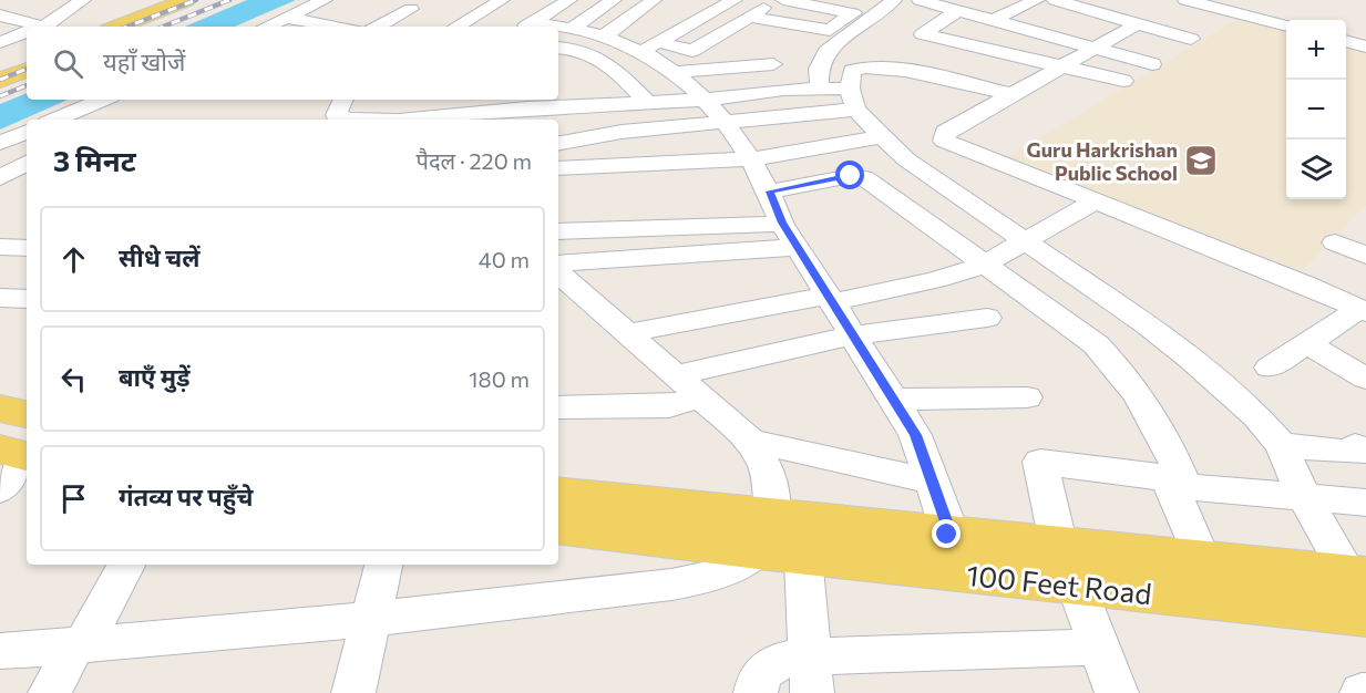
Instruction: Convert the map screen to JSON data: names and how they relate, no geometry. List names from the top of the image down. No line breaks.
{"streets":{"main road":["100 Feet Road"]},"places":{"school or university":["Guru Harkrishan Public School"]},"page":{"map_buttons":["+","−"],"search":"यहाँ खोजें","heading":["3 मिनट","पैदल · 220 m"],"list":[["सीधे चलें","40 m"],["बाएँ मुड़ें","180 m"],"गंतव्य पर पहुँचे"]}}
